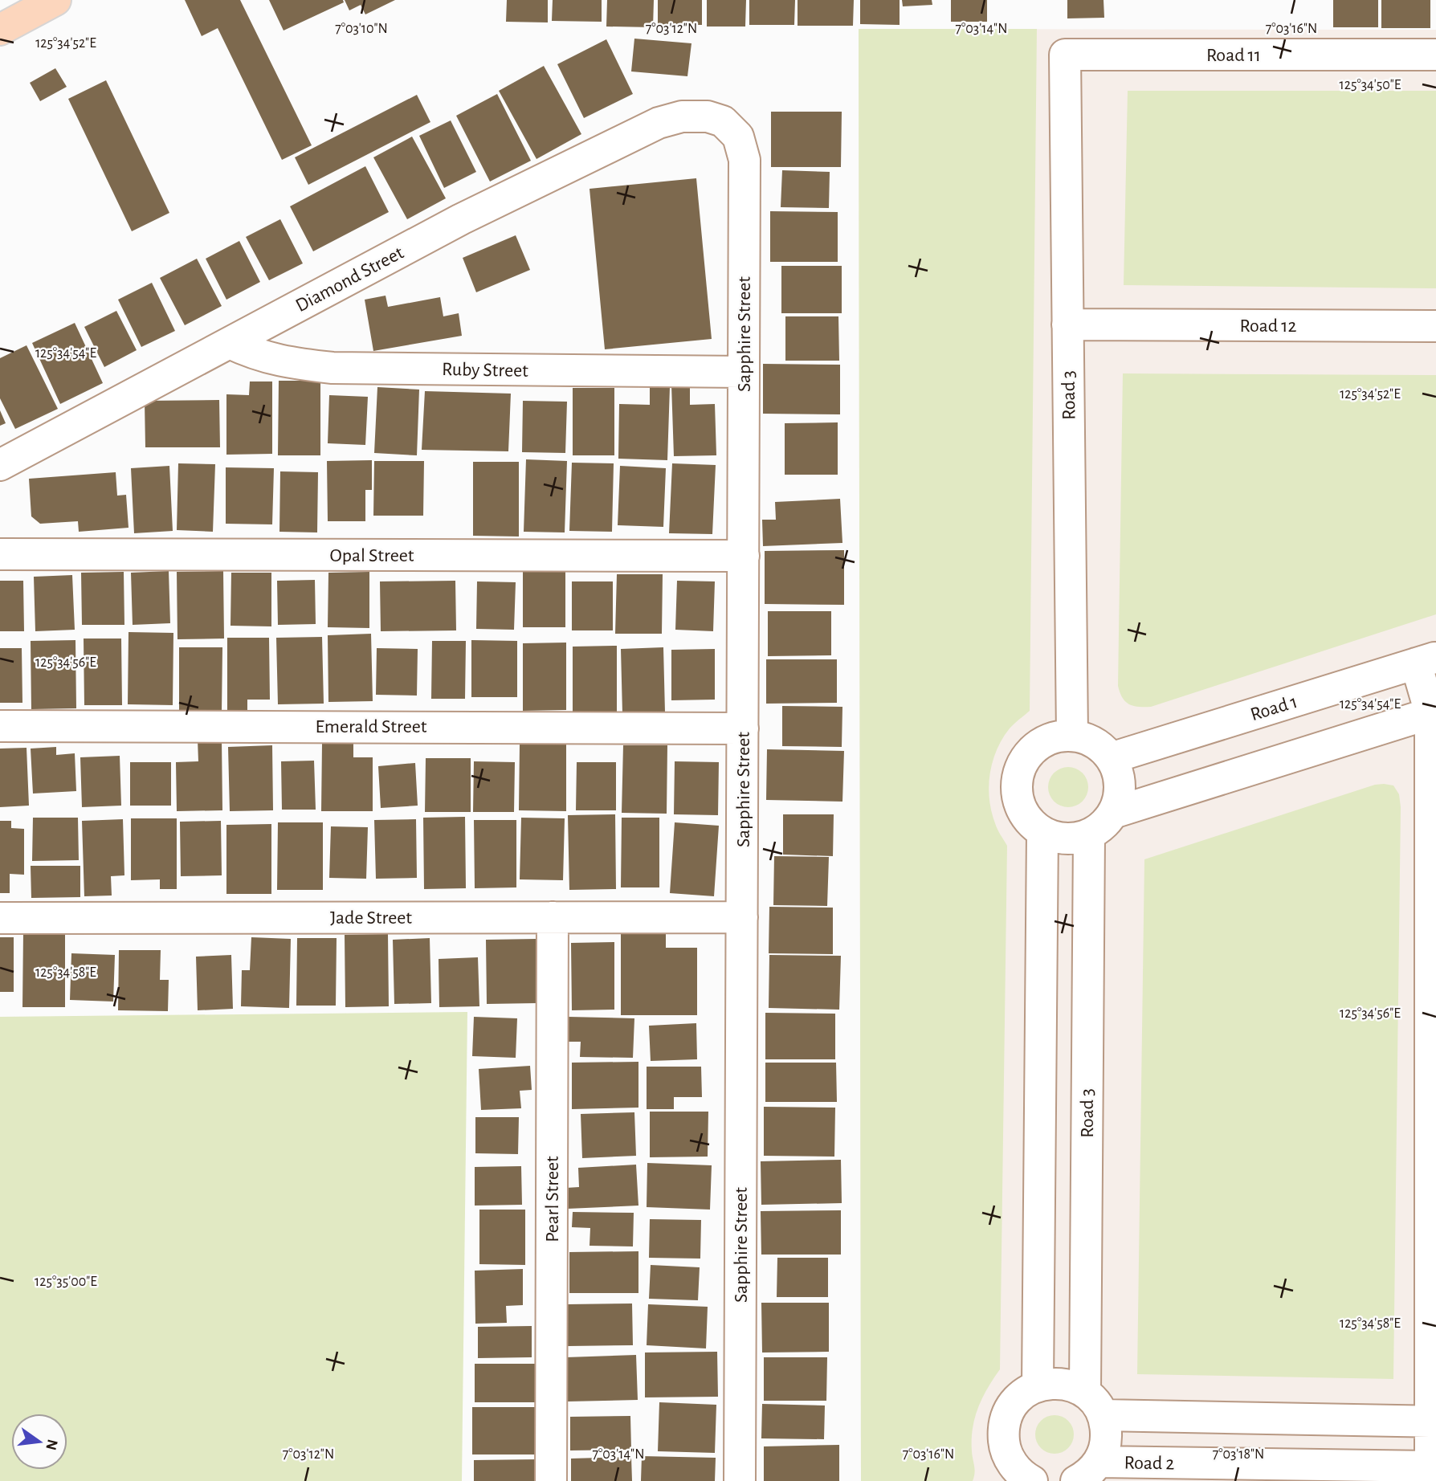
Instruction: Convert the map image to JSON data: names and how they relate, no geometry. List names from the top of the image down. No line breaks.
{"streets":{"street":["Road 11","Diamond Street","Road 12","Sapphire Street","Ruby Street","Road 3","Opal Street","Road 1","Emerald Street","Jade Street","Pearl Street","Road 2"]},"crossings":[["Road 11","Road 3"],["Diamond Street","Sapphire Street"],["Diamond Street","Ruby Street"],["Road 12","Road 3"],["Sapphire Street","Ruby Street"],["Sapphire Street","Opal Street"],["Sapphire Street","Emerald Street"],["Sapphire Street","Jade Street"],["Road 3","Road 1"],["Road 3","Road 2"],["Jade Street","Pearl Street"]],"north":"right","coordinates":["7°03'10\"N","7°03'12\"N","7°03'14\"N","7°03'16\"N","125°34'52\"E","125°34'50\"E","125°34'54\"E","125°34'56\"E","125°34'58\"E","125°35'00\"E","7°03'18\"N"]}
